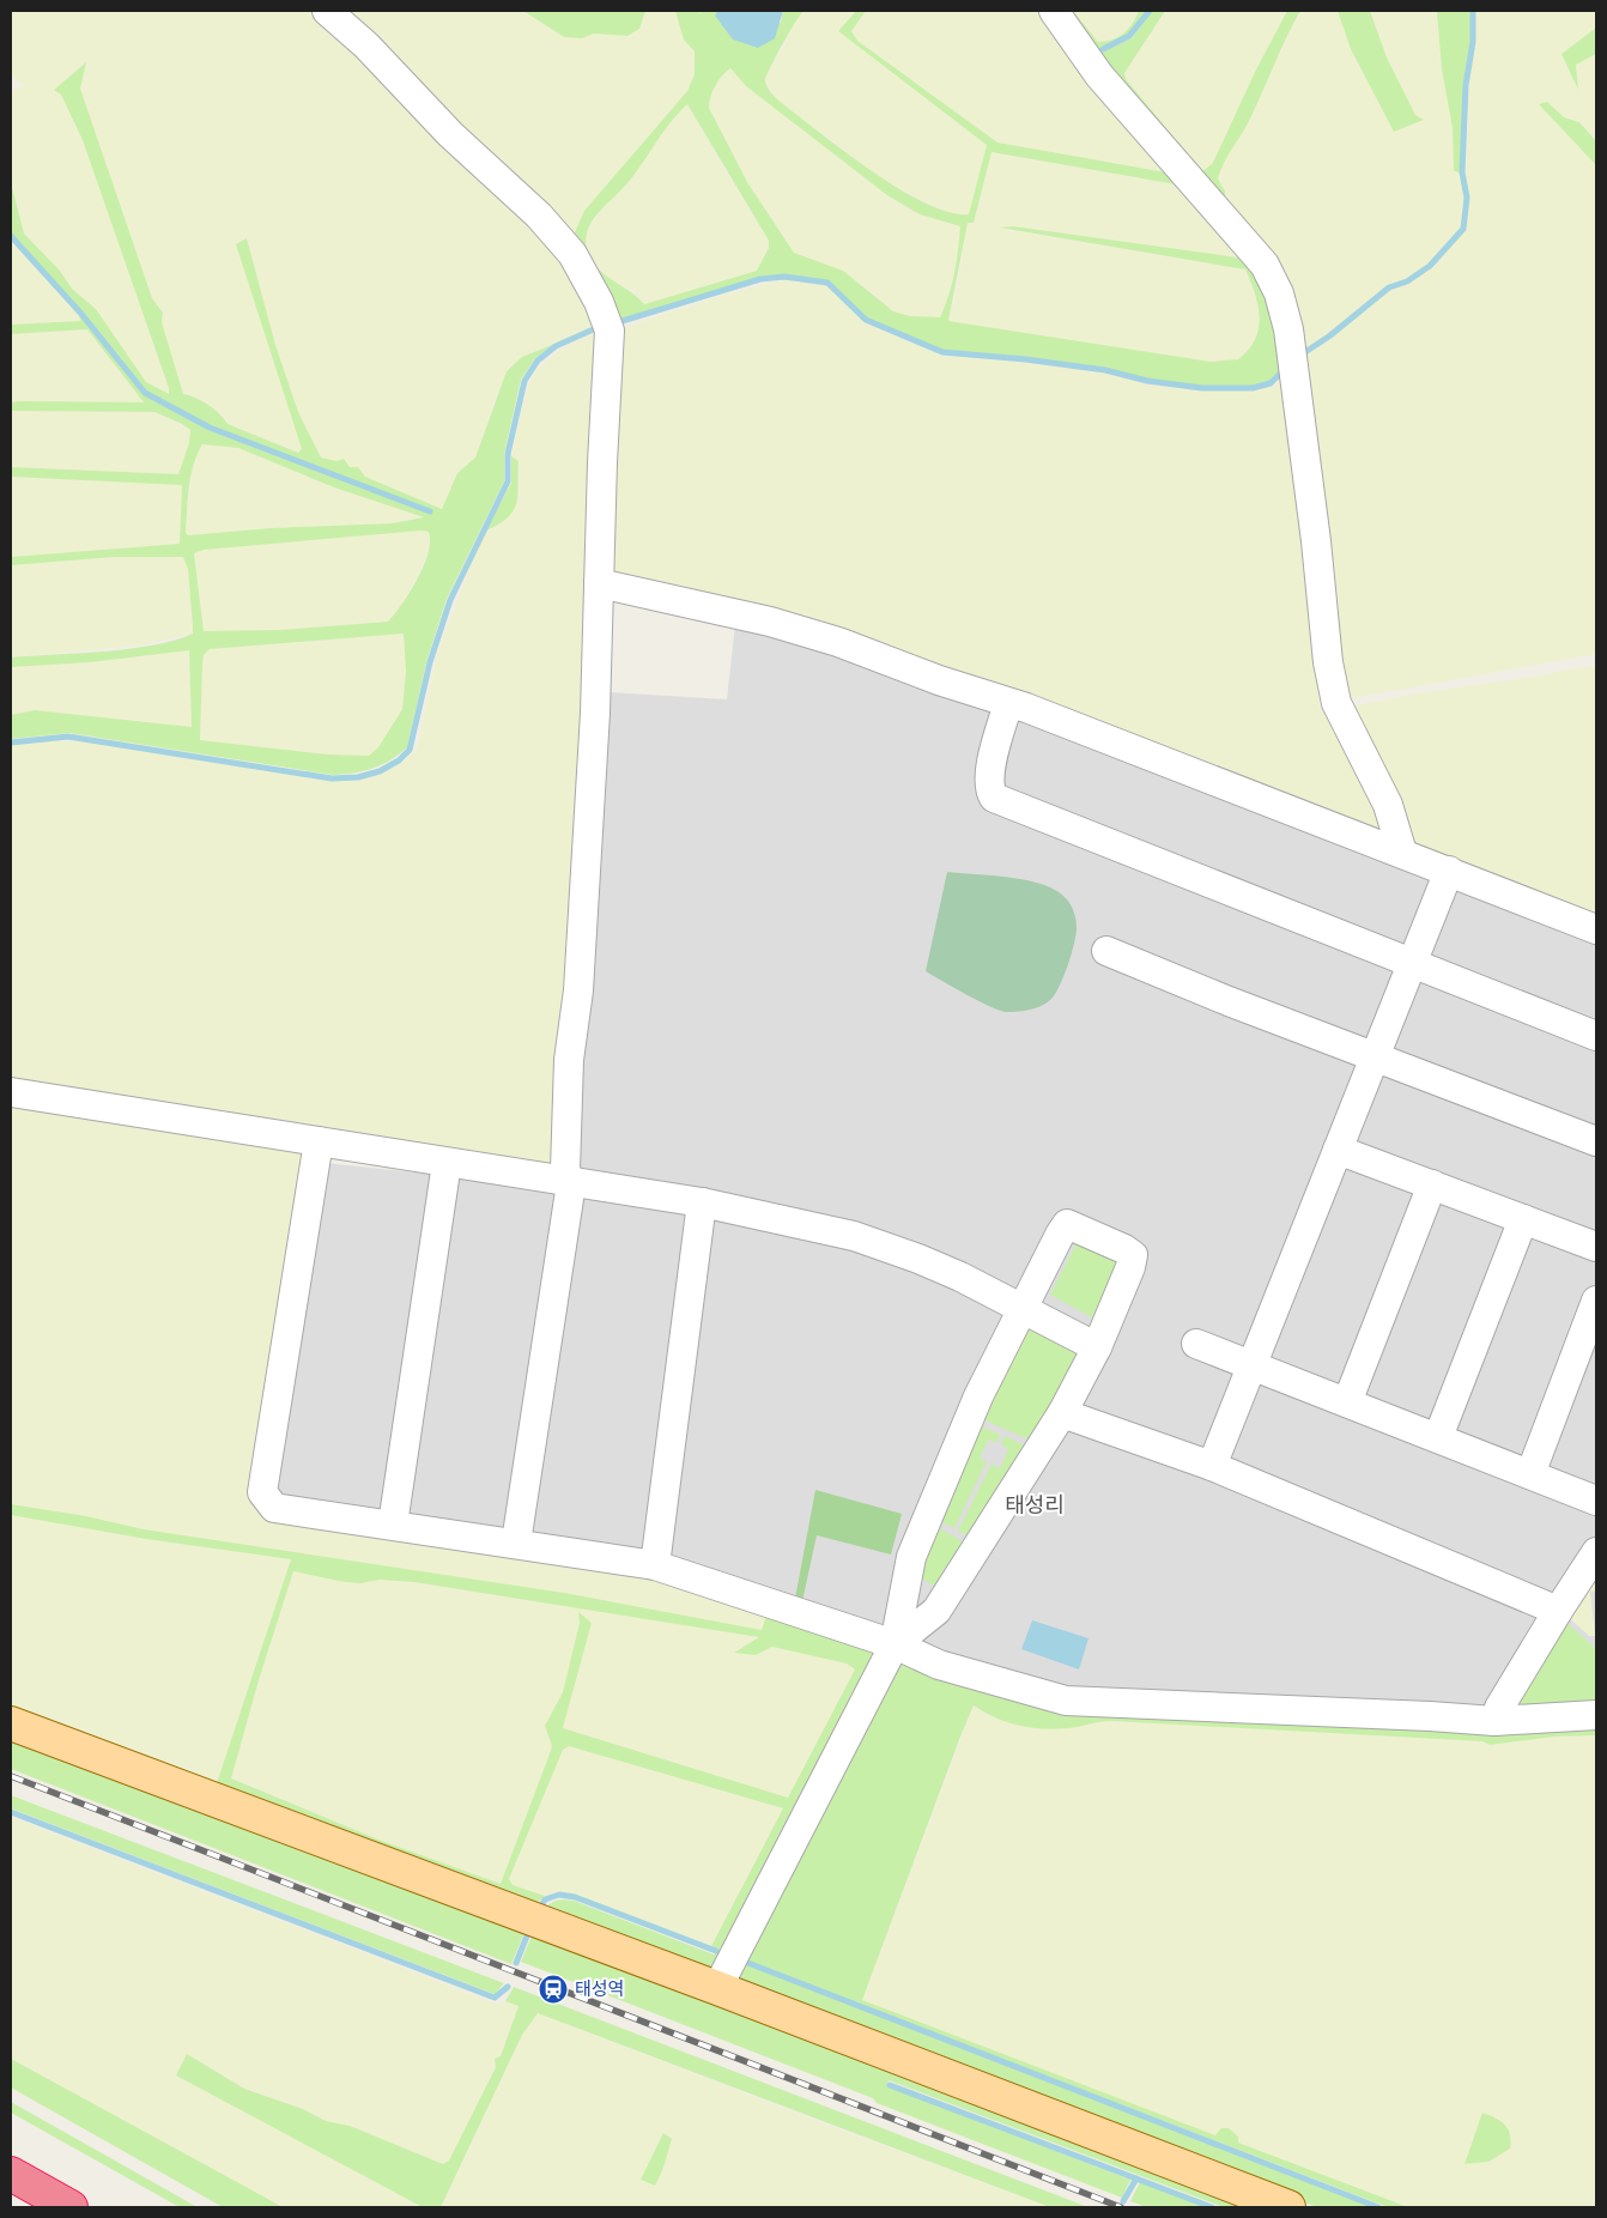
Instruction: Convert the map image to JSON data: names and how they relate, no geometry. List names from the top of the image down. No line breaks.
{"districts":["태성리"],"places":{"station":["태성역"]}}
